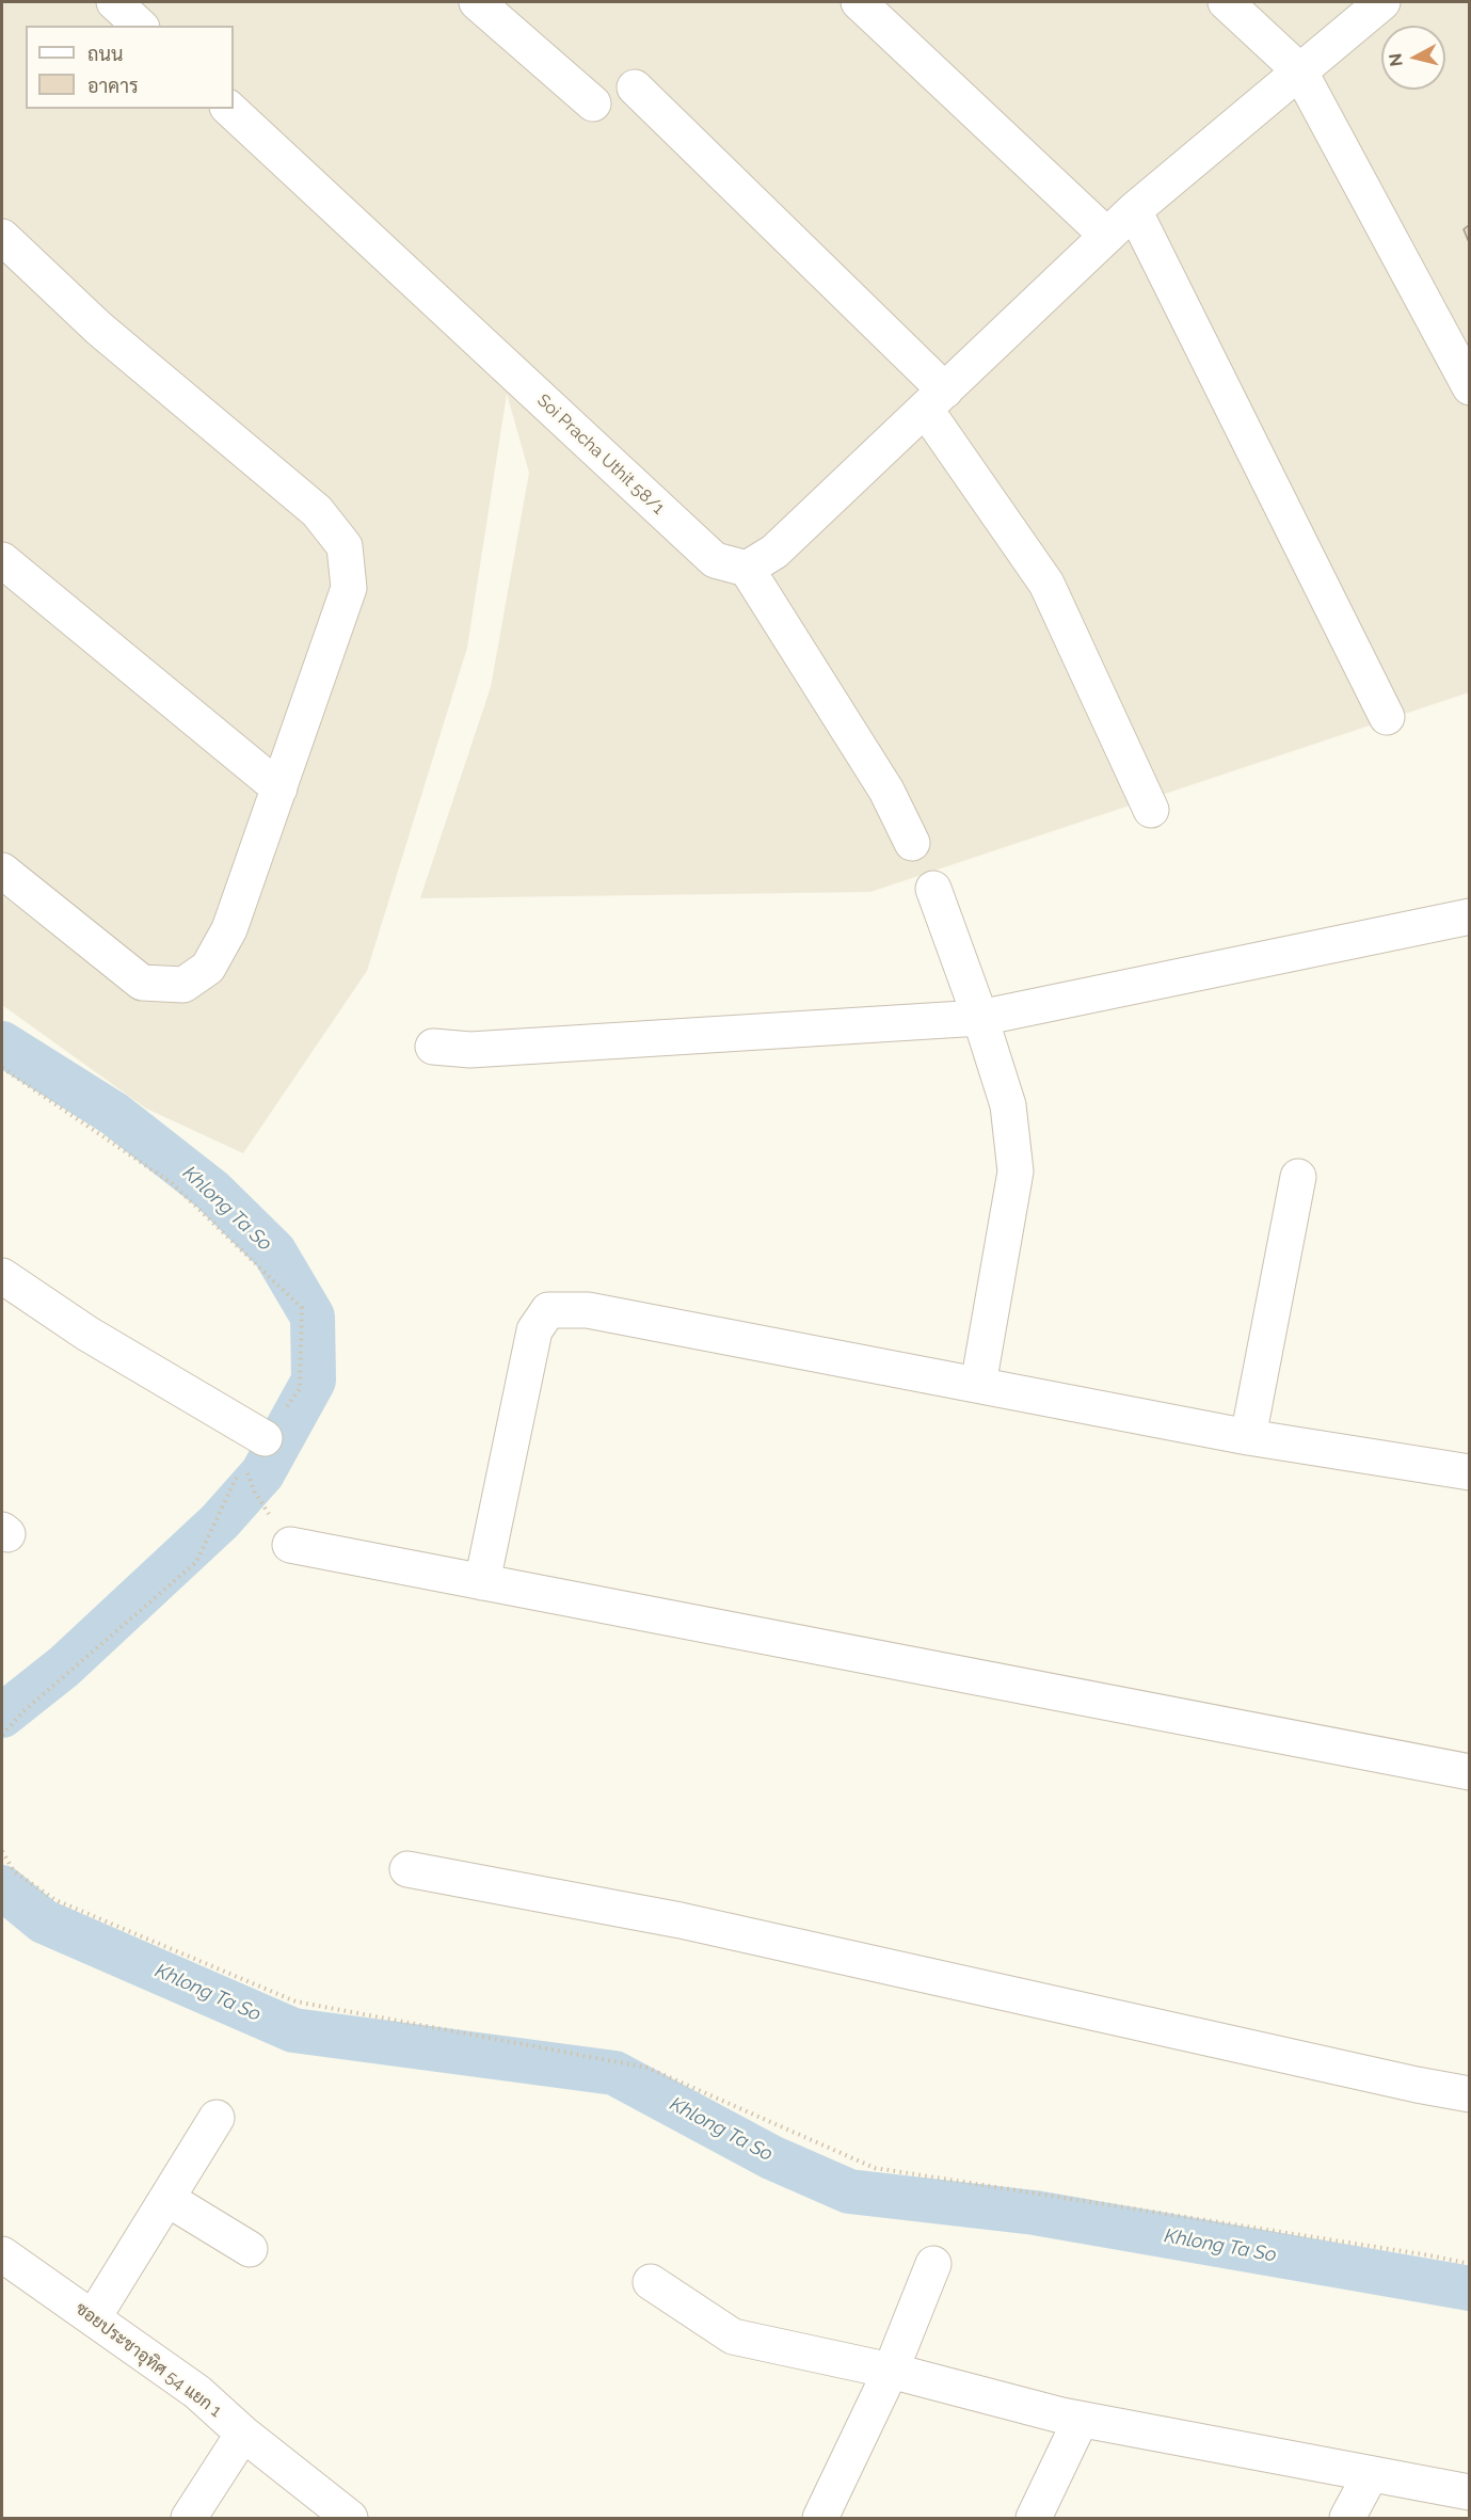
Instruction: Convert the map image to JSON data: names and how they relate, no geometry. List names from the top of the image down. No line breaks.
{"streets":{"street":["Soi Pracha Uthit 58/1","ซอยประชาอุทิศ 54 แยก 1"]},"water":["Khlong Ta So"],"legend":["ถนน","อาคาร"],"north":"left"}
